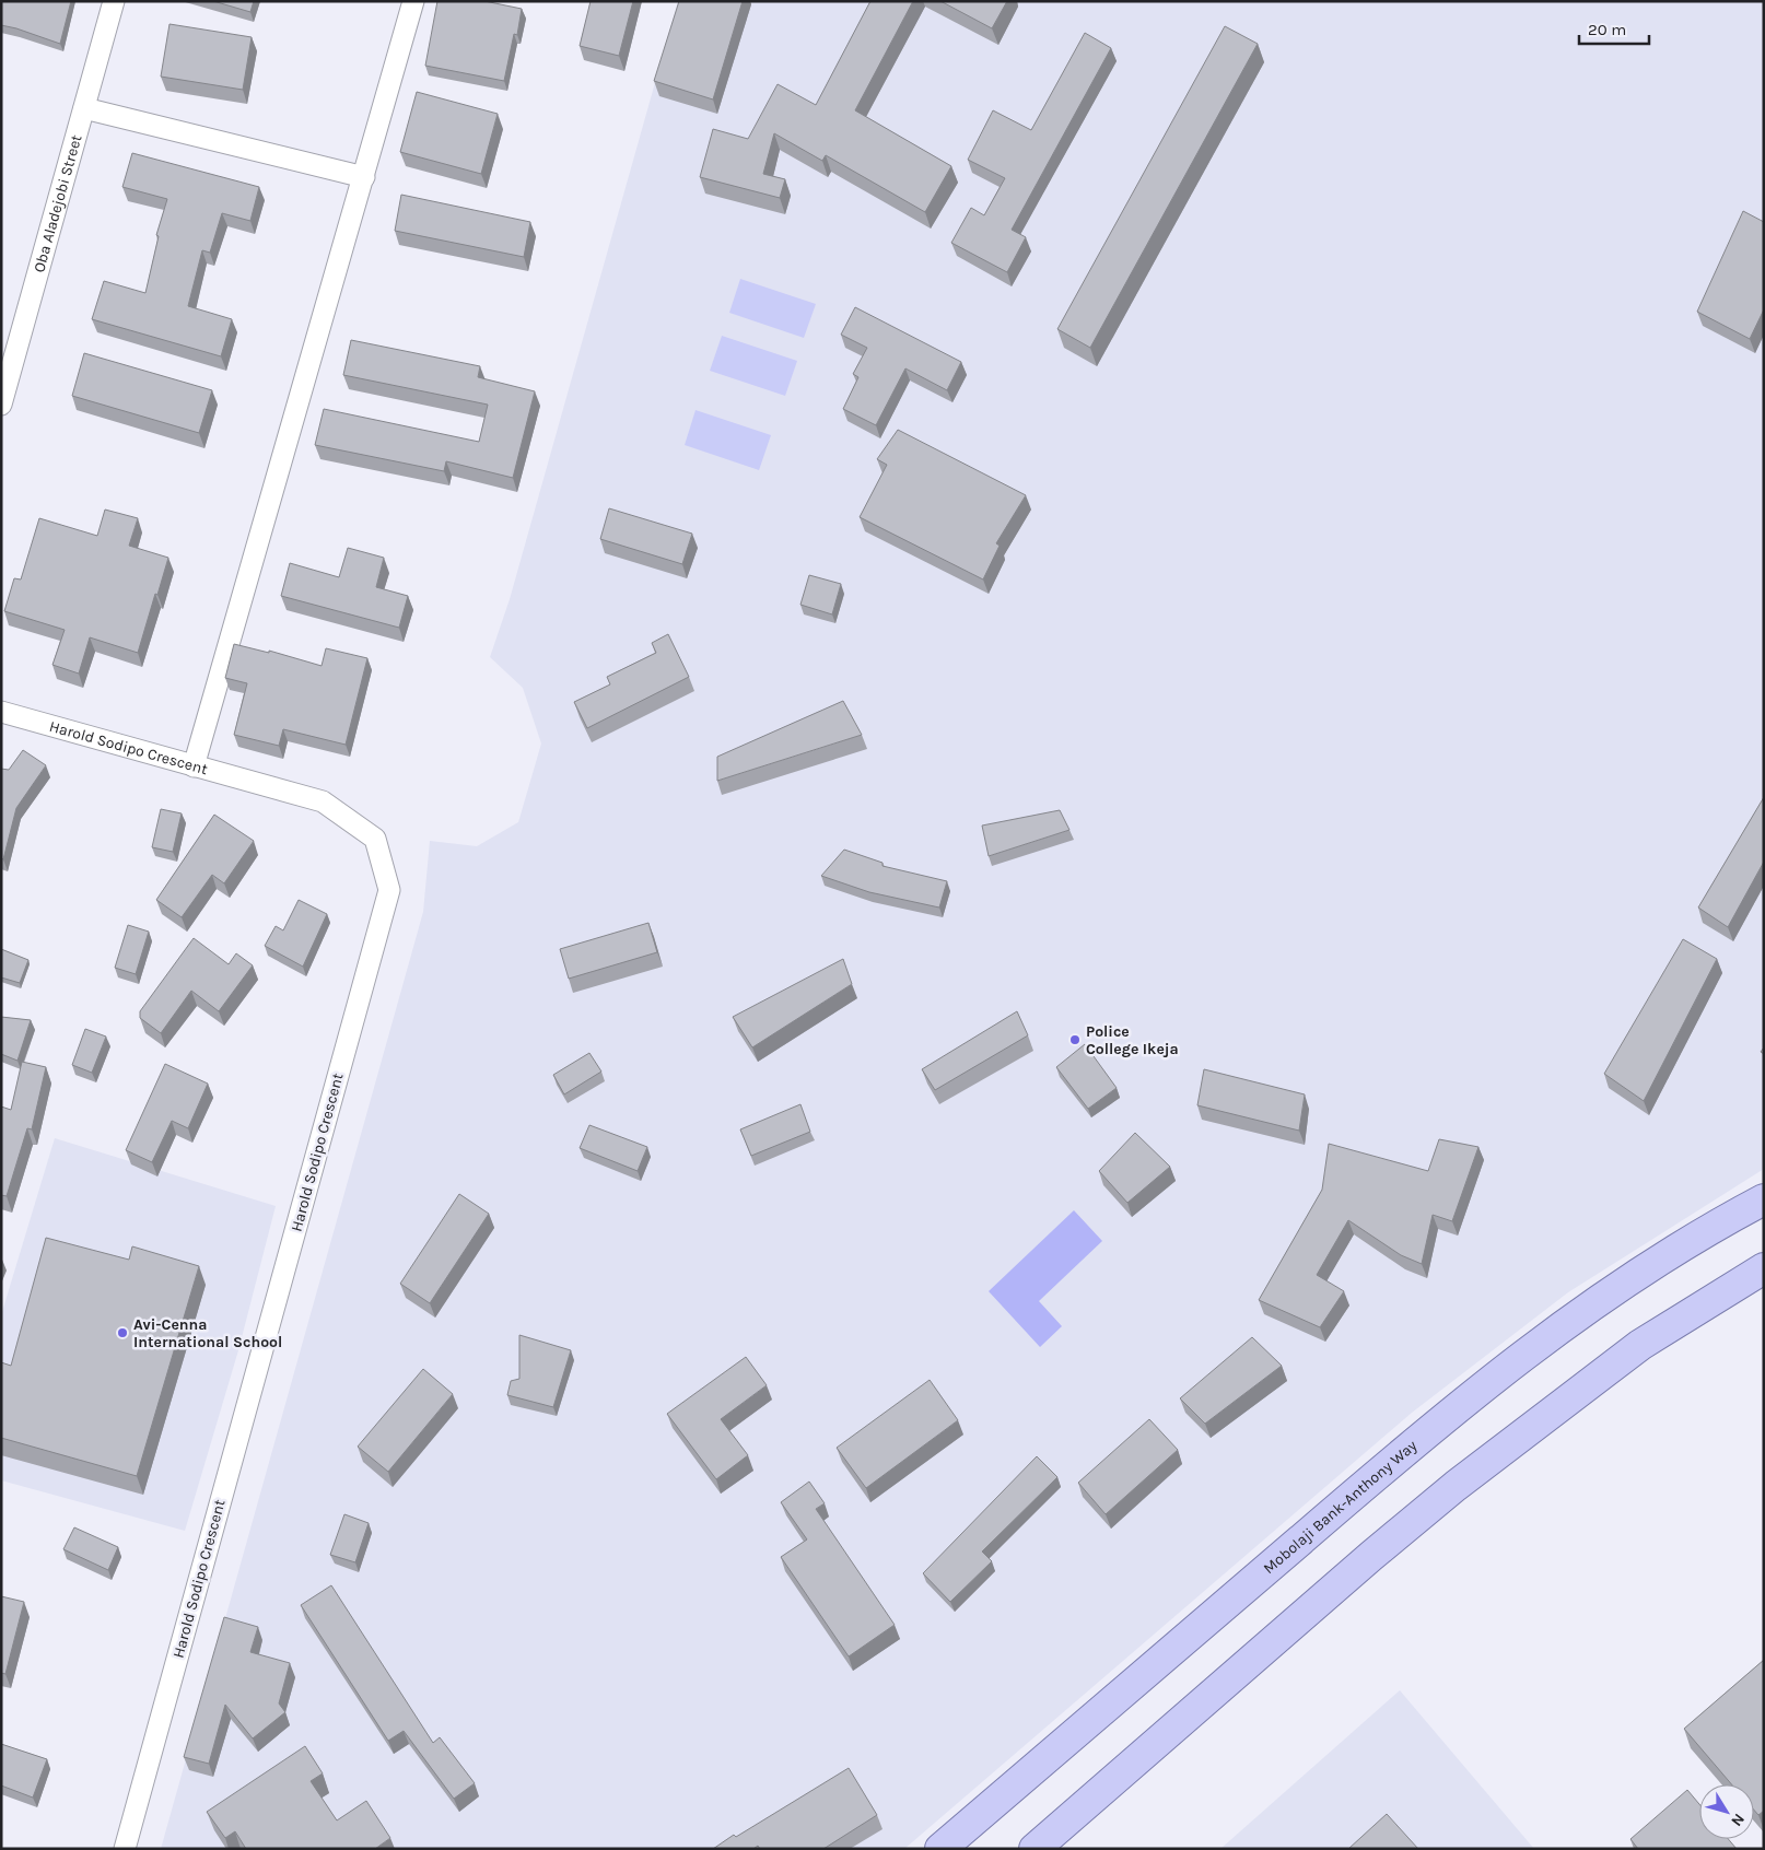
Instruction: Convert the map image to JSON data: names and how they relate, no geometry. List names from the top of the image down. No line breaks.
{"streets":{"main road":["Mobolaji Bank-Anthony Way"],"street":["Oba Aladejobi Street","Harold Sodipo Crescent"]},"places":["Police College Ikeja","Avi-Cenna International School"],"scale_bar":"20 m","north":"bottom right"}
